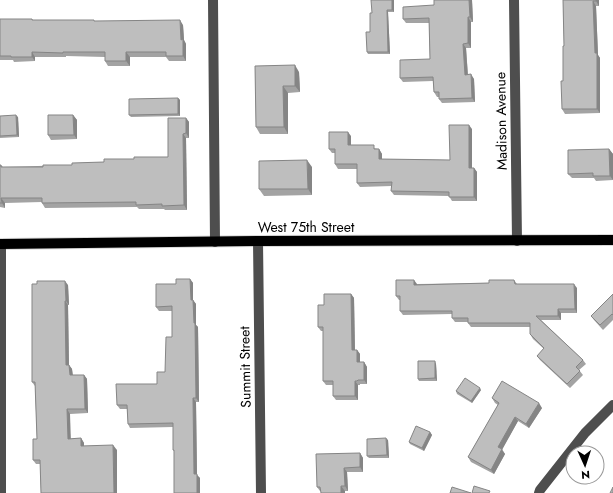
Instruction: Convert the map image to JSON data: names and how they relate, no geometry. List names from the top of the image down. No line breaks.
{"streets":{"main road":["West 75th Street"],"street":["Madison Avenue","Summit Street"]},"crossings":[["Madison Avenue","West 75th Street"],["West 75th Street","Summit Street"]],"north":"bottom"}
